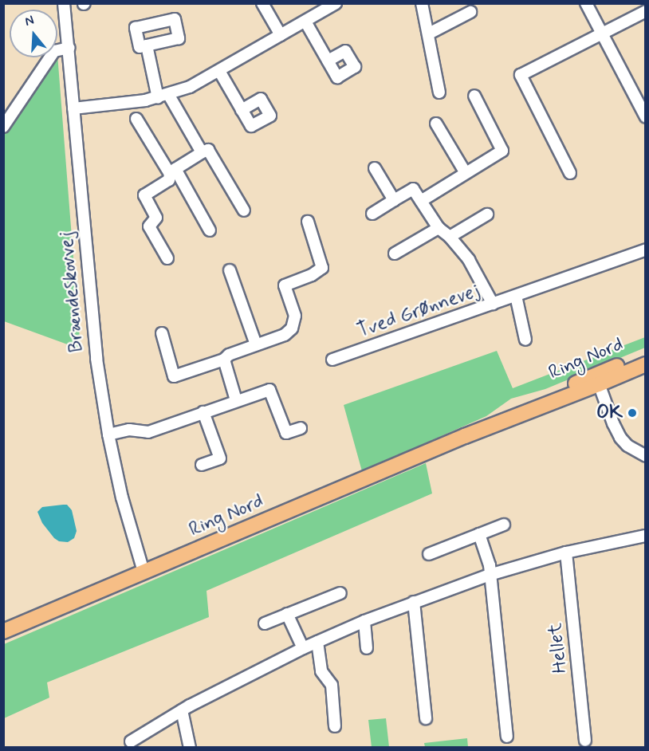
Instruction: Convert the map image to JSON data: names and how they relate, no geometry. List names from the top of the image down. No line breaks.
{"streets":{"main road":["Ring Nord"],"street":["Brændeskovvej","Tved Grønnevej","Hellet"]},"crossings":[["Brændeskovvej","Ring Nord"]],"places":["OK"],"north":"top"}
